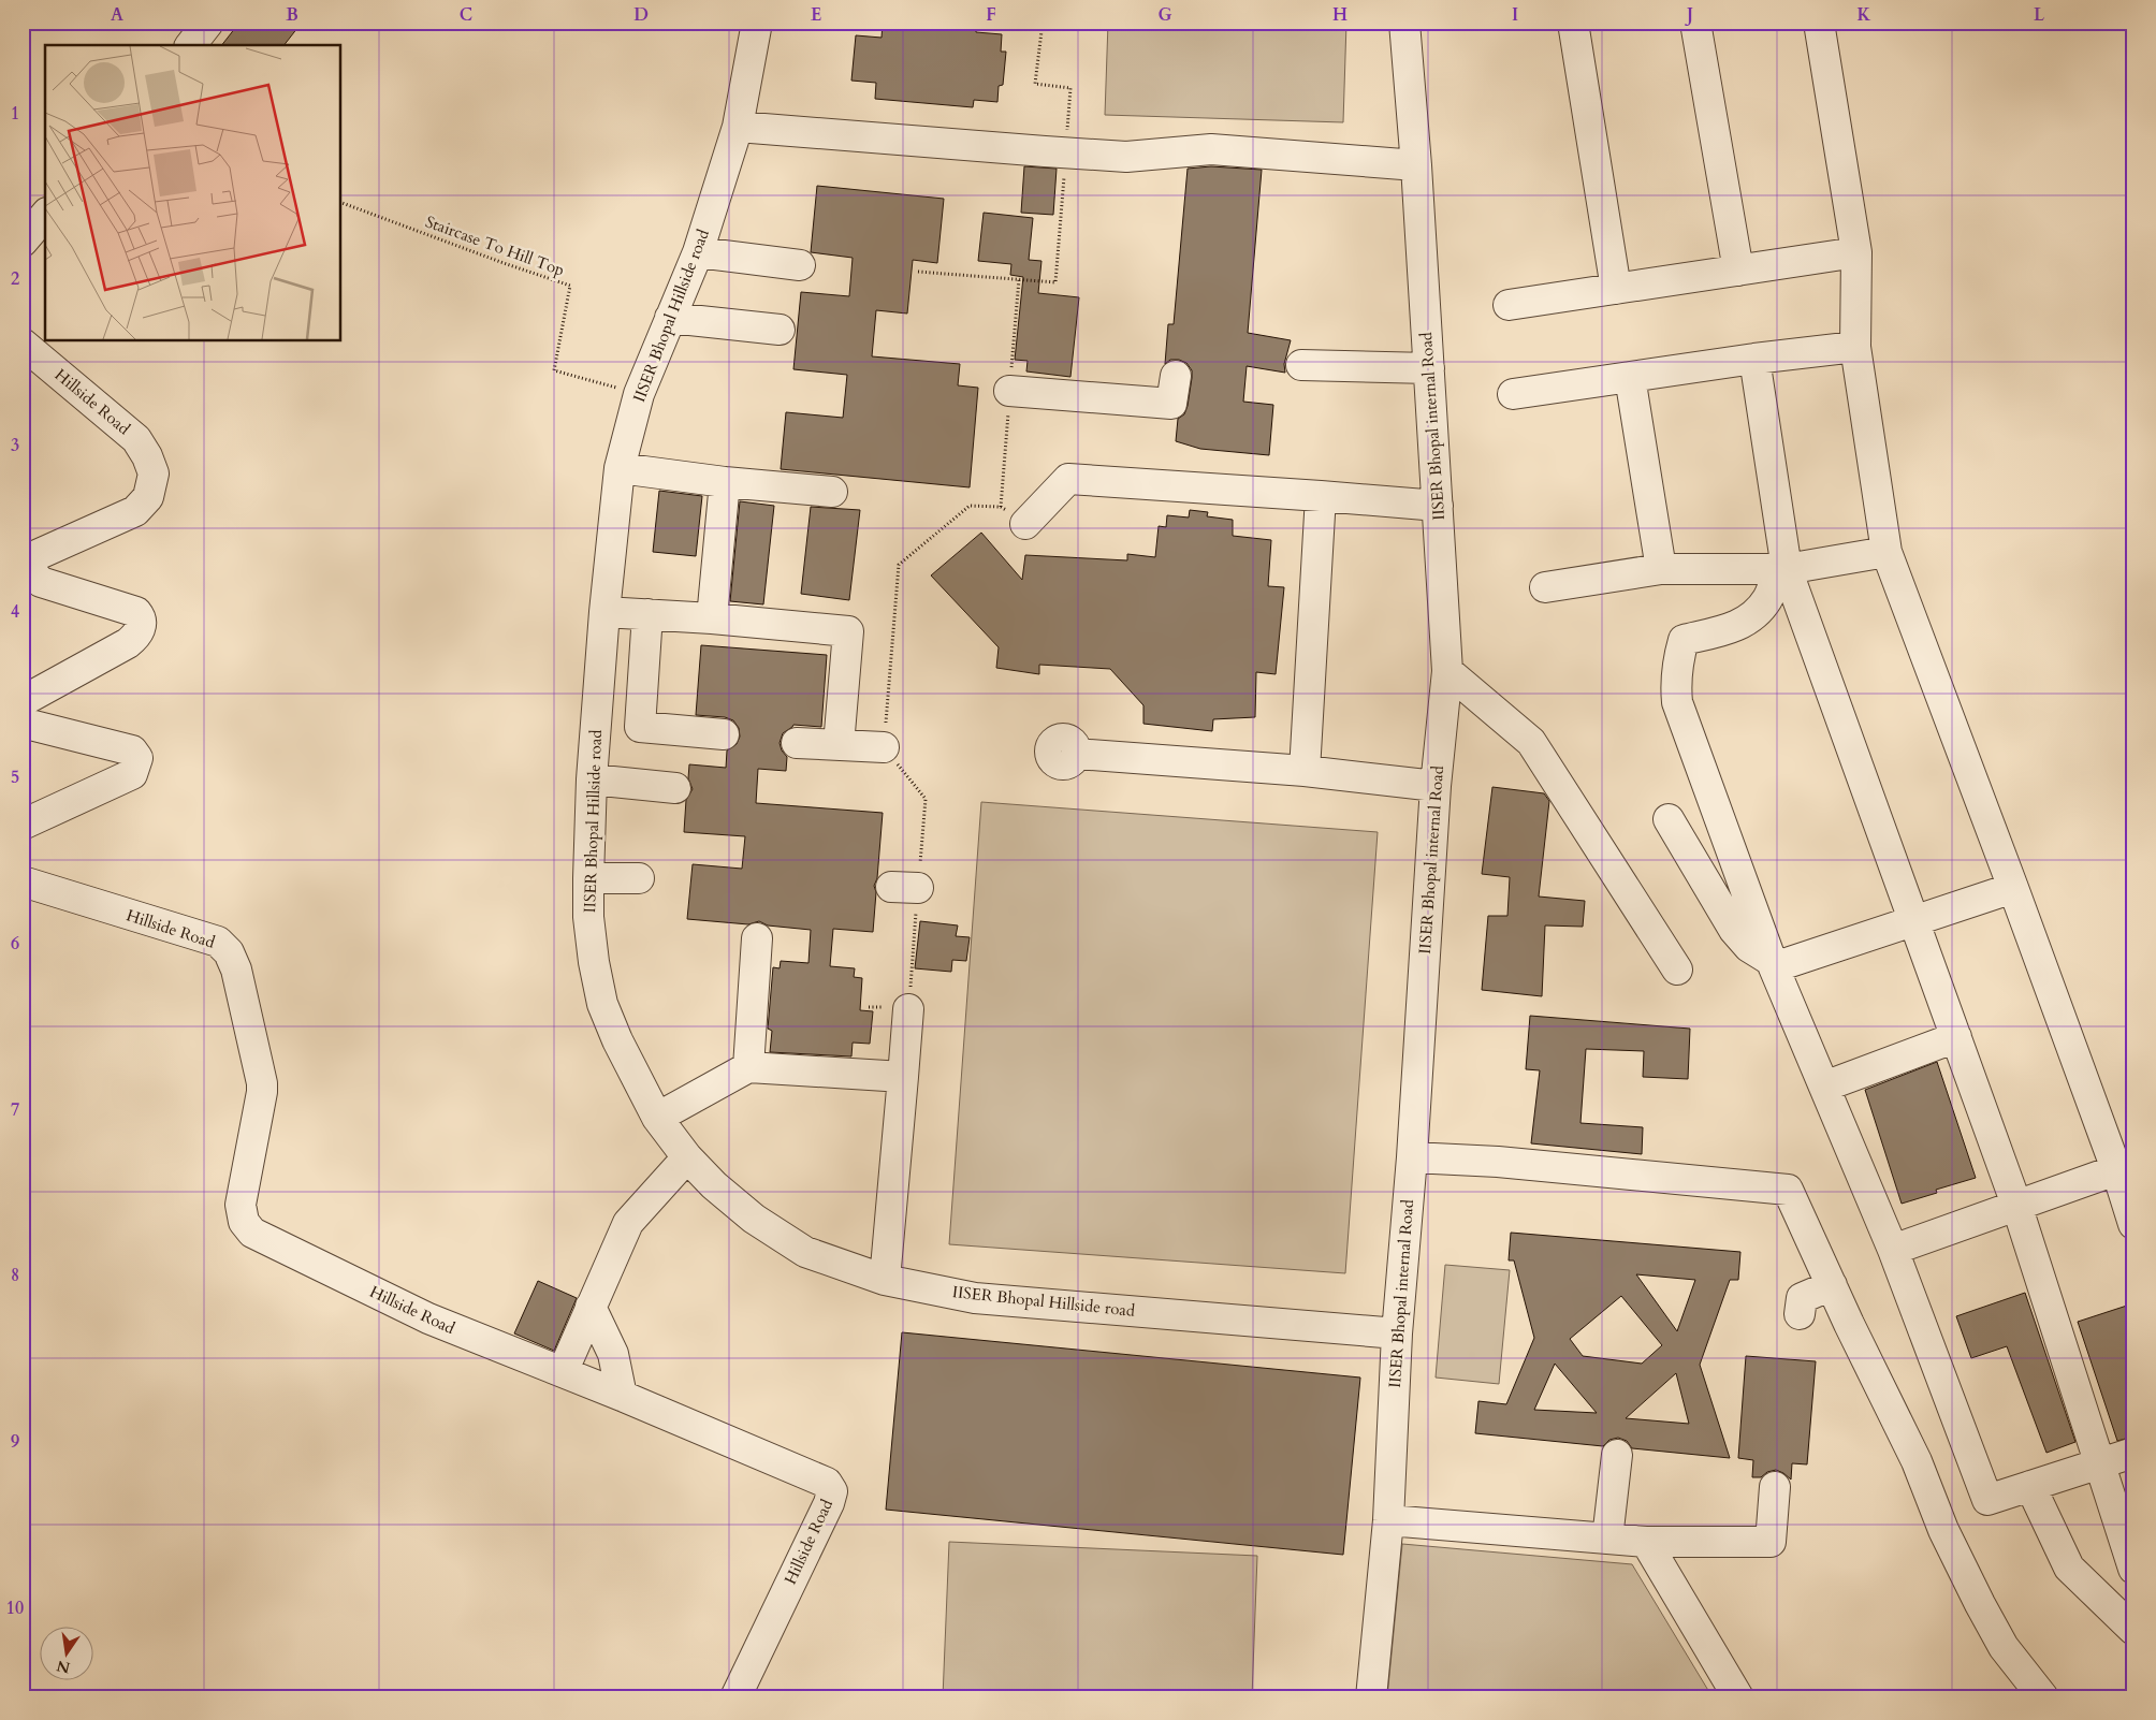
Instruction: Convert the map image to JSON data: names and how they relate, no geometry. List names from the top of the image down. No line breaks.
{"streets":{"street":["IISER Bhopal Hillside road","Hillside Road","IISER Bhopal internal Road"],"path":["Staircase To Hill Top"]},"crossings":[["Staircase To Hill Top","IISER Bhopal Hillside road"],["IISER Bhopal Hillside road","IISER Bhopal internal Road"]],"north":"bottom","grid":{"columns":["A","B","C","D","E","F","G","H","I","J","K","L"],"rows":["1","2","3","4","5","6","7","8","9","10"]}}
